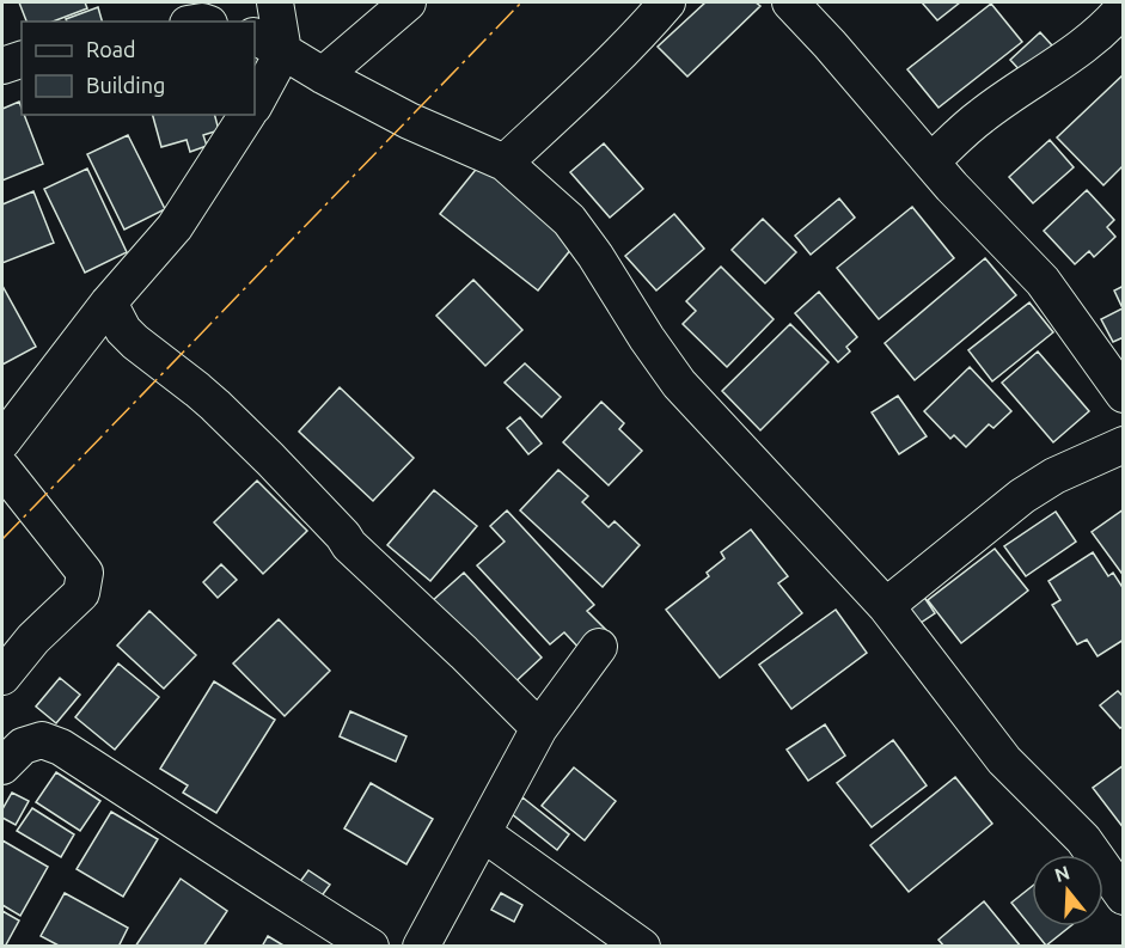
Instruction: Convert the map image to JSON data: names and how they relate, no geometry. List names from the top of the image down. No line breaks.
{"legend":["Road","Building"],"north":"top"}
